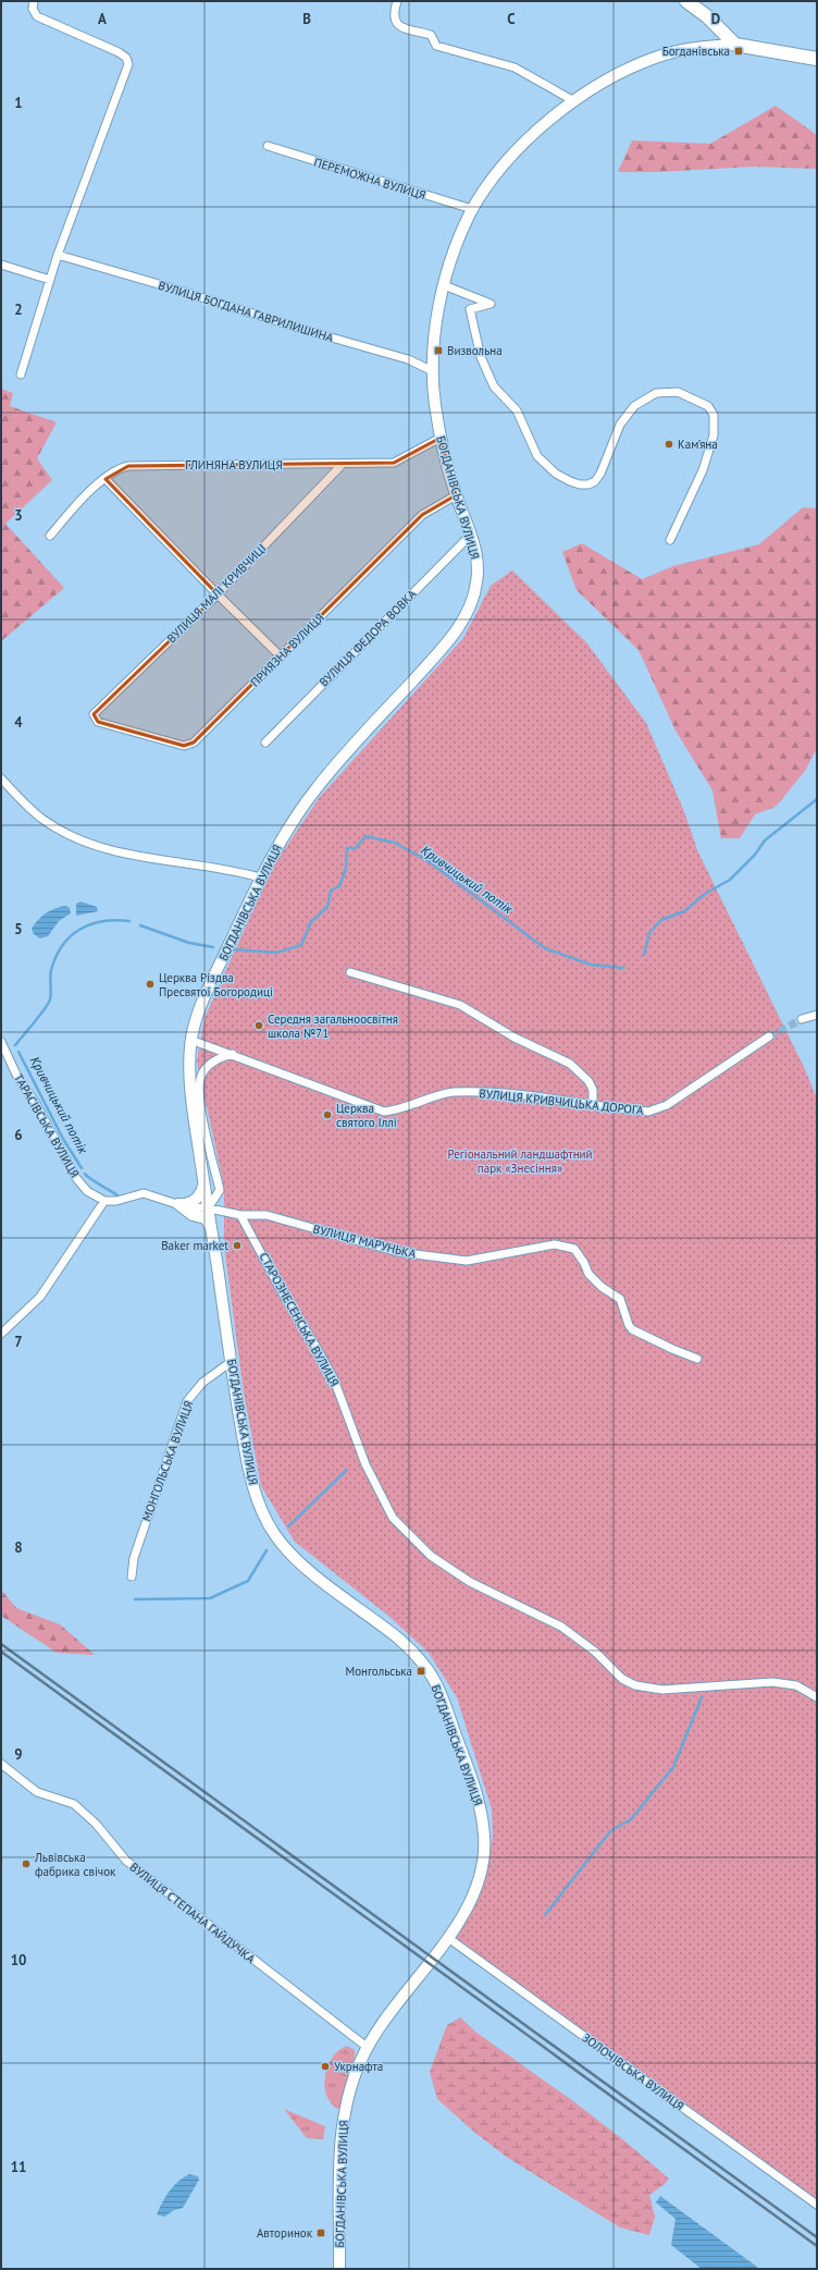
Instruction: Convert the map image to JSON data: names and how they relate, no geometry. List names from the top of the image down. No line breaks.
{"streets":{"main road":["БОГДАНІВСЬКА ВУЛИЦЯ"],"street":["ПЕРЕМОЖНА ВУЛИЦЯ","ВУЛИЦЯ БОГДАНА ГАВРИЛИШИНА","ГЛИНЯНА ВУЛИЦЯ","ВУЛИЦЯ МАЛІ КРИВЧИЦІ","ВУЛИЦЯ ФЕДОРА ВОВКА","ПРИЯЗНА ВУЛИЦЯ","ВУЛИЦЯ КРИВЧИЦЬКА ДОРОГА","ТАРАСІВСЬКА ВУЛИЦЯ","ВУЛИЦЯ МАРУНЬКА","СТАРОЗНЕСЕНСЬКА ВУЛИЦЯ","МОНГОЛЬСЬКА ВУЛИЦЯ","ВУЛИЦЯ СТЕПАНА ГАЙДУЧКА","ЗОЛОЧІВСЬКА ВУЛИЦЯ"]},"crossings":[["ПЕРЕМОЖНА ВУЛИЦЯ","БОГДАНІВСЬКА ВУЛИЦЯ"],["ВУЛИЦЯ БОГДАНА ГАВРИЛИШИНА","БОГДАНІВСЬКА ВУЛИЦЯ"],["ГЛИНЯНА ВУЛИЦЯ","БОГДАНІВСЬКА ВУЛИЦЯ"],["ГЛИНЯНА ВУЛИЦЯ","ВУЛИЦЯ МАЛІ КРИВЧИЦІ"],["БОГДАНІВСЬКА ВУЛИЦЯ","ВУЛИЦЯ ФЕДОРА ВОВКА"],["БОГДАНІВСЬКА ВУЛИЦЯ","ПРИЯЗНА ВУЛИЦЯ"],["БОГДАНІВСЬКА ВУЛИЦЯ","ВУЛИЦЯ КРИВЧИЦЬКА ДОРОГА"],["БОГДАНІВСЬКА ВУЛИЦЯ","МОНГОЛЬСЬКА ВУЛИЦЯ"],["БОГДАНІВСЬКА ВУЛИЦЯ","ВУЛИЦЯ СТЕПАНА ГАЙДУЧКА"],["БОГДАНІВСЬКА ВУЛИЦЯ","ЗОЛОЧІВСЬКА ВУЛИЦЯ"],["ВУЛИЦЯ МАЛІ КРИВЧИЦІ","ПРИЯЗНА ВУЛИЦЯ"],["ВУЛИЦЯ МАРУНЬКА","СТАРОЗНЕСЕНСЬКА ВУЛИЦЯ"]],"water":["Кривчицький потік"],"parks":["Регіональний ландшафтний парк «Знесіння»"],"places":{"transit":["Богданівська","Визвольна","Монгольська","Авторинок"],"other":["Кам’яна","Церква Різдва Пресвятої Богородиці","Середня загальноосвітня школа №71","Церква святого Іллі","Baker market","Львівська фабрика свічок","Укрнафта"]},"grid":{"columns":["A","B","C","D"],"rows":["1","2","3","4","5","6","7","8","9","10","11"]}}
